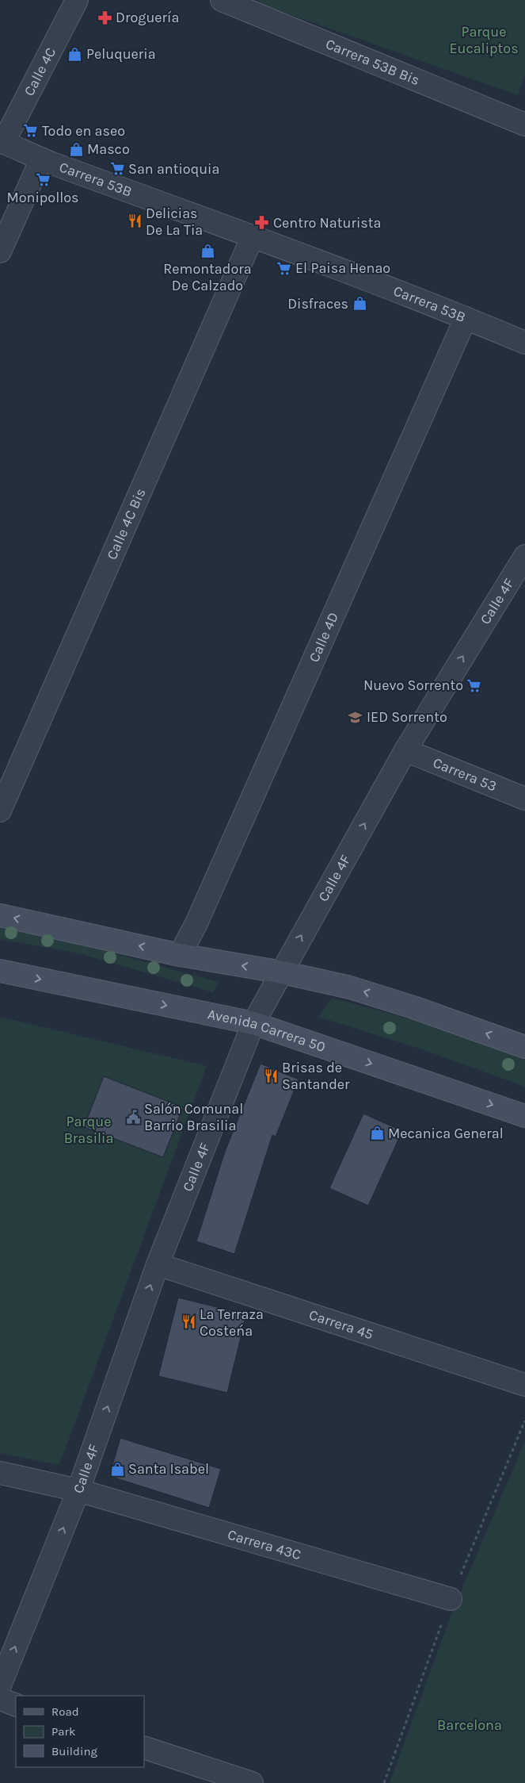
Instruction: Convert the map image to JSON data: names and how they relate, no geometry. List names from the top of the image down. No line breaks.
{"streets":{"main road":["Avenida Carrera 50"],"street":["Carrera 53B Bis","Calle 4C","Carrera 53B","Calle 4C Bis","Calle 4F","Calle 4D","Carrera 53","Carrera 45","Carrera 43C"]},"crossings":[["Calle 4C","Carrera 53B"],["Carrera 53B","Calle 4C Bis"],["Carrera 53B","Calle 4D"],["Calle 4F","Carrera 53"],["Calle 4F","Avenida Carrera 50"],["Calle 4F","Carrera 45"],["Calle 4F","Carrera 43C"]],"one_way":["Calle 4F"],"parks":["Parque Eucaliptos","Parque Brasilia","Barcelona"],"places":{"pharmacy":["Droguería","Centro Naturista"],"shop":["Peluqueria","Masco","Remontadora De Calzado","Disfraces","Mecanica General","Santa Isabel"],"supermarket":["Todo en aseo","San antioquia","Monipollos","El Paisa Henao","Nuevo Sorrento"],"restaurant":["Delicias De La Tia","Brisas de Santander","La Terraza Costeńa"],"school or university":["IED Sorrento"],"public building":["Salón Comunal Barrio Brasilia"]},"legend":["Road","Park","Building"]}
